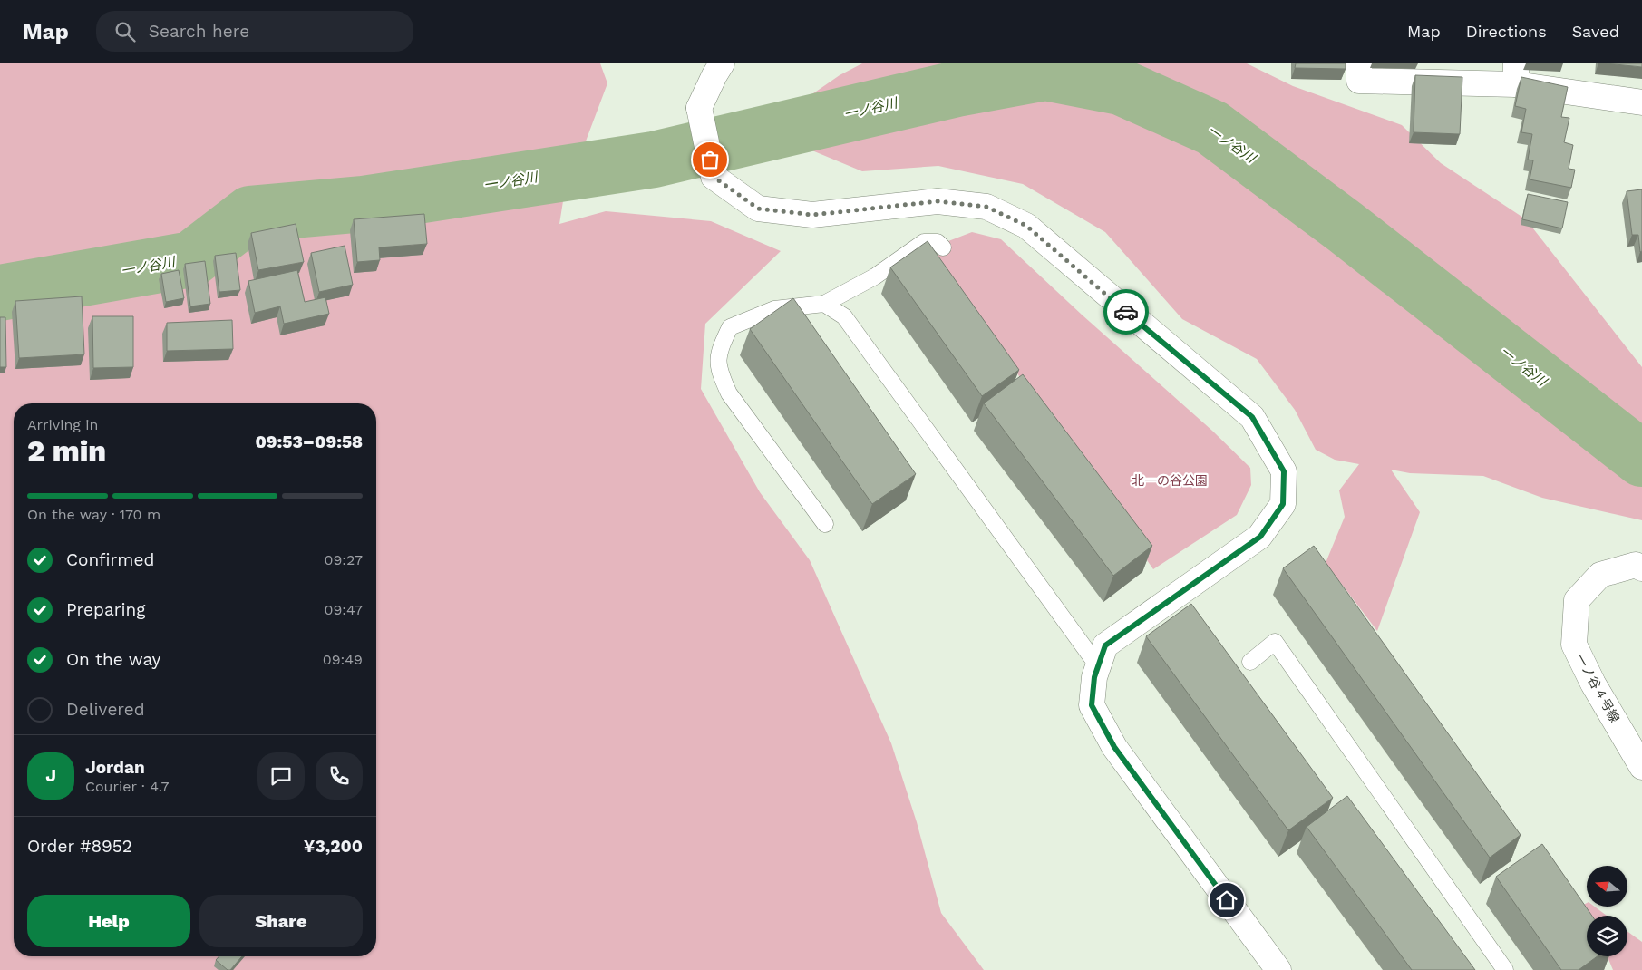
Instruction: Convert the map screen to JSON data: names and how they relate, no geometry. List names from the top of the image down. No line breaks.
{"streets":{"street":["一ノ谷４号線"]},"water":["一ノ谷川"],"parks":["北一の谷公園"],"north":"left","page":{"header":"Map","search":"Search here","nav":["Map","Directions","Saved"],"heading":["2 min","Arriving in","09:53–09:58"],"panel":["Jordan","Courier · 4.7","Order #8952","¥3,200"],"bar":"On the way · 170 m","list":[["Confirmed","09:27"],["Preparing","09:47"],["On the way","09:49"],"Delivered"],"round":"J","buttons":["Help","Share"]}}
